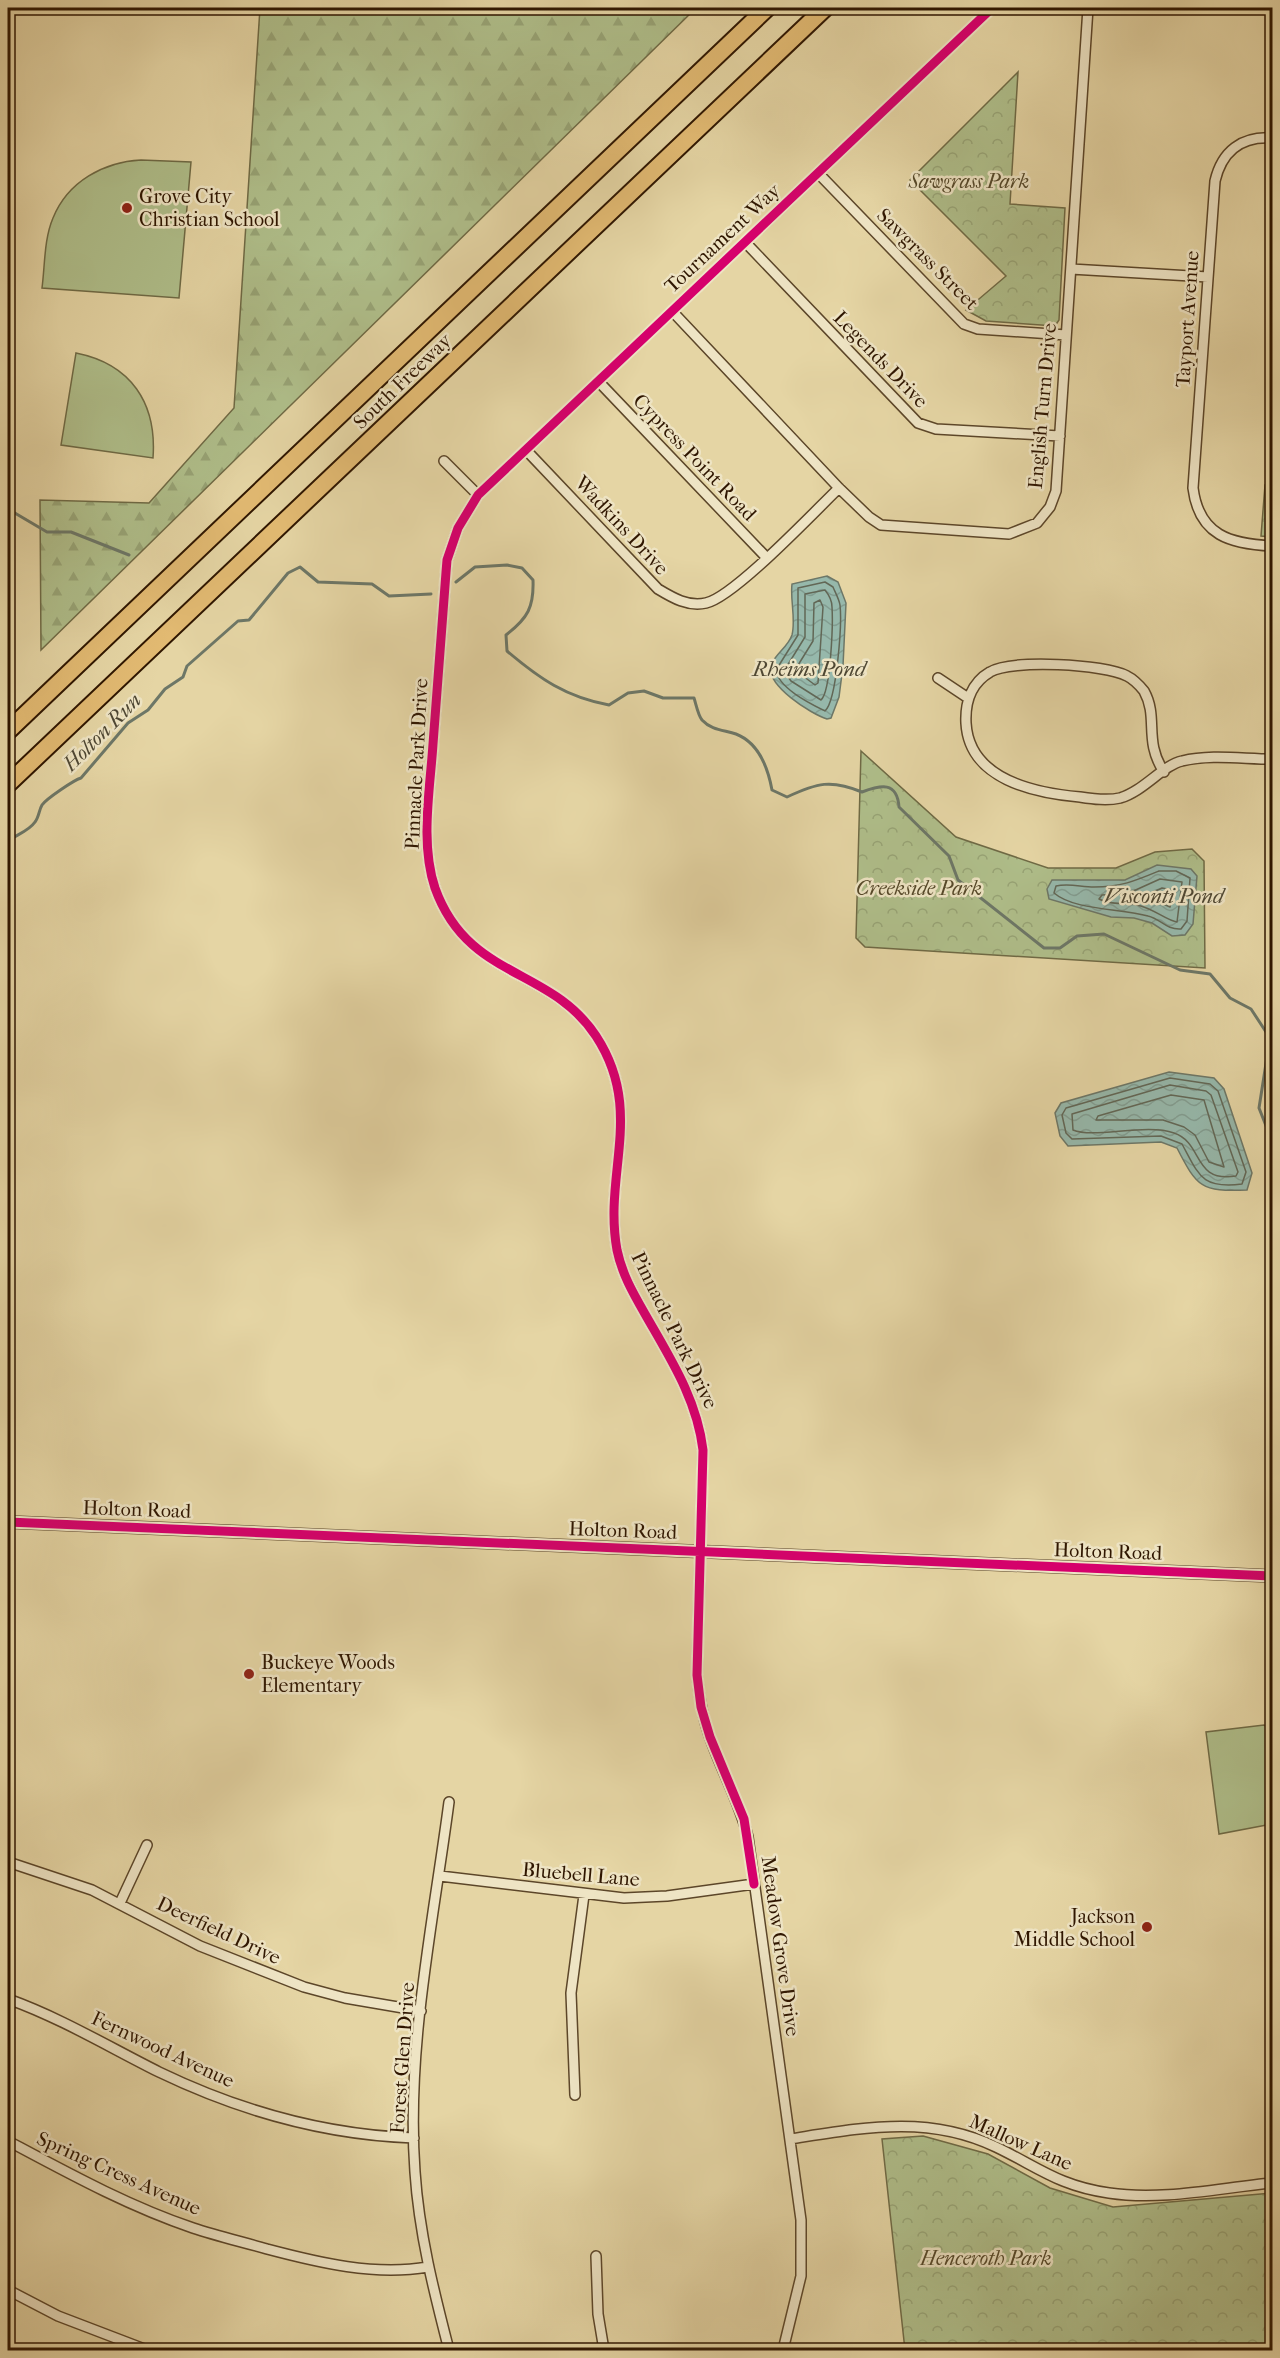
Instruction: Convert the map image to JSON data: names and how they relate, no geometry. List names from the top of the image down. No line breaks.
{"streets":{"highway":["South Freeway"],"street":["Tournament Way","Sawgrass Street","Tayport Avenue","Legends Drive","English Turn Drive","Cypress Point Road","Wadkins Drive","Pinnacle Park Drive","Holton Road","Bluebell Lane","Deerfield Drive","Meadow Grove Drive","Fernwood Avenue","Forest Glen Drive","Mallow Lane","Spring Cress Avenue"]},"crossings":[["Tournament Way","Sawgrass Street"],["Tournament Way","Legends Drive"],["Tournament Way","English Turn Drive"],["Tournament Way","Cypress Point Road"],["Tournament Way","Wadkins Drive"],["Tournament Way","Pinnacle Park Drive"],["Sawgrass Street","English Turn Drive"],["Legends Drive","English Turn Drive"],["English Turn Drive","Wadkins Drive"],["Cypress Point Road","Wadkins Drive"],["Pinnacle Park Drive","Holton Road"],["Pinnacle Park Drive","Meadow Grove Drive"],["Holton Road","Meadow Grove Drive"],["Bluebell Lane","Meadow Grove Drive"],["Bluebell Lane","Forest Glen Drive"],["Deerfield Drive","Forest Glen Drive"],["Meadow Grove Drive","Mallow Lane"],["Fernwood Avenue","Forest Glen Drive"],["Forest Glen Drive","Spring Cress Avenue"]],"water":["Rheims Pond","Holton Run","Visconti Pond"],"parks":["Sawgrass Park","Creekside Park","Henceroth Park"],"places":["Grove City Christian School","Buckeye Woods Elementary","Jackson Middle School"]}
